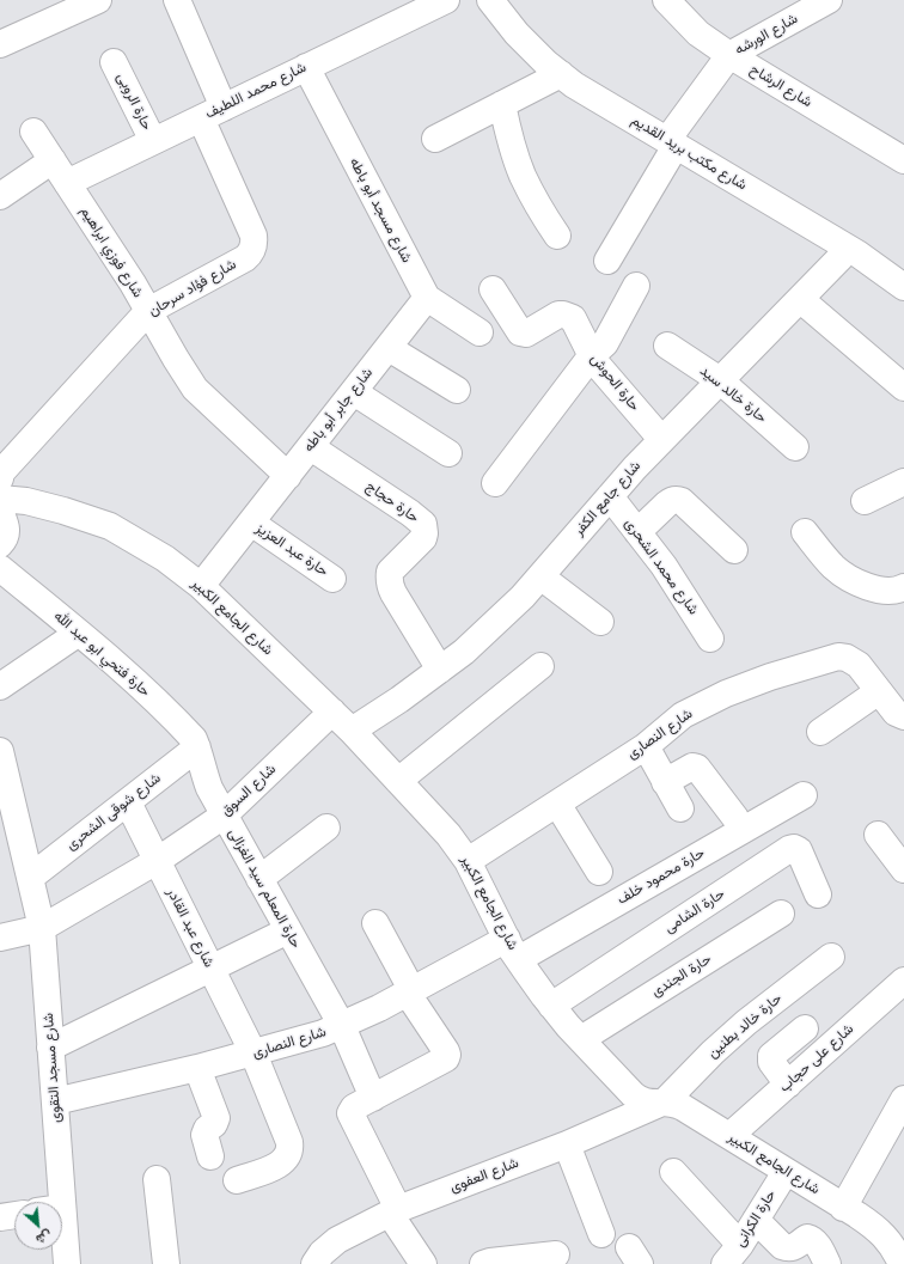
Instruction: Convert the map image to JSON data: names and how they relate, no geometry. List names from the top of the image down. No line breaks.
{"streets":{"street":["شارع الورشه","شارع الرشاح","شارع محمد اللطيف","حارة الروبى","شارع مكتب بريد القديم","شارع مسجد أبو باطه","شارع فوزي ابراهيم","شارع فؤاد سرحان","حارة الحوش","حارة خالد سيد","شارع جابر أبو باطه","شارع جامع الكفر","حارة حجاج","حارة عبد العزيز","شارع محمد الشحرى","شارع الجامع الكبير","حارة فتحي ابو عبد الله","شارع النصارى","شارع السوق","شارع شوقى الشحرى","حارة محمود خلف","حارة المعلم سيد الغزالى","حارة الشامى","شارع عبد القادر","حارة الجندى","حارة خالد بطنين","شارع على حجاب","شارع مسجد التقوى","شارع العفوى","حارة الكرانى"]},"crossings":[["شارع الورشه","شارع الرشاح"],["شارع محمد اللطيف","حارة الروبى"],["شارع محمد اللطيف","شارع مسجد أبو باطه"],["شارع محمد اللطيف","شارع فوزي ابراهيم"],["شارع محمد اللطيف","شارع فؤاد سرحان"],["شارع مكتب بريد القديم","شارع جامع الكفر"],["شارع مسجد أبو باطه","شارع جابر أبو باطه"],["شارع فوزي ابراهيم","شارع فؤاد سرحان"],["شارع فوزي ابراهيم","شارع جابر أبو باطه"],["حارة الحوش","شارع جامع الكفر"],["حارة خالد سيد","شارع جامع الكفر"],["شارع جابر أبو باطه","حارة حجاج"],["شارع جابر أبو باطه","حارة عبد العزيز"],["شارع جابر أبو باطه","شارع الجامع الكبير"],["شارع جامع الكفر","حارة حجاج"],["شارع جامع الكفر","شارع محمد الشحرى"],["شارع جامع الكفر","شارع الجامع الكبير"],["شارع الجامع الكبير","شارع النصارى"],["شارع الجامع الكبير","شارع السوق"],["شارع الجامع الكبير","حارة محمود خلف"],["شارع الجامع الكبير","حارة الشامى"],["شارع الجامع الكبير","حارة الجندى"],["شارع الجامع الكبير","حارة خالد بطنين"],["شارع الجامع الكبير","شارع على حجاب"],["شارع الجامع الكبير","شارع العفوى"],["شارع الجامع الكبير","حارة الكرانى"],["حارة فتحي ابو عبد الله","شارع شوقى الشحرى"],["حارة فتحي ابو عبد الله","حارة المعلم سيد الغزالى"],["شارع النصارى","حارة محمود خلف"],["شارع النصارى","حارة المعلم سيد الغزالى"],["شارع النصارى","شارع عبد القادر"],["شارع النصارى","شارع مسجد التقوى"],["شارع السوق","حارة المعلم سيد الغزالى"],["شارع السوق","شارع عبد القادر"],["شارع شوقى الشحرى","حارة المعلم سيد الغزالى"],["شارع شوقى الشحرى","شارع عبد القادر"],["شارع شوقى الشحرى","شارع مسجد التقوى"],["حارة خالد بطنين","شارع العفوى"]],"north":"bottom right"}
